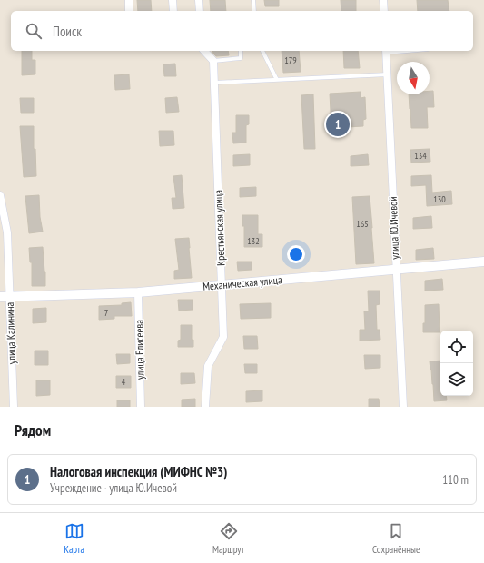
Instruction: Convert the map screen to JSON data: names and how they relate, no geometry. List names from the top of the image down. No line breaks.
{"streets":{"street":["Крестьянская улица","улица Ю.Ичевой","Механическая улица","улица Калинина","улица Елисеева"]},"crossings":[["Крестьянская улица","Механическая улица"],["улица Ю.Ичевой","Механическая улица"],["Механическая улица","улица Калинина"],["Механическая улица","улица Елисеева"]],"house_numbers":["179","134","130","165","132","7","4"],"north":"bottom","page":{"search":"Поиск","pins":"1","heading":"Рядом","list":[{"mark":"1","name":"Налоговая инспекция (МИФНС №3)","note":"Учреждение · улица Ю.Ичевой","value":"110 m"}],"nav":["Карта","Маршрут","Сохранённые"]}}
